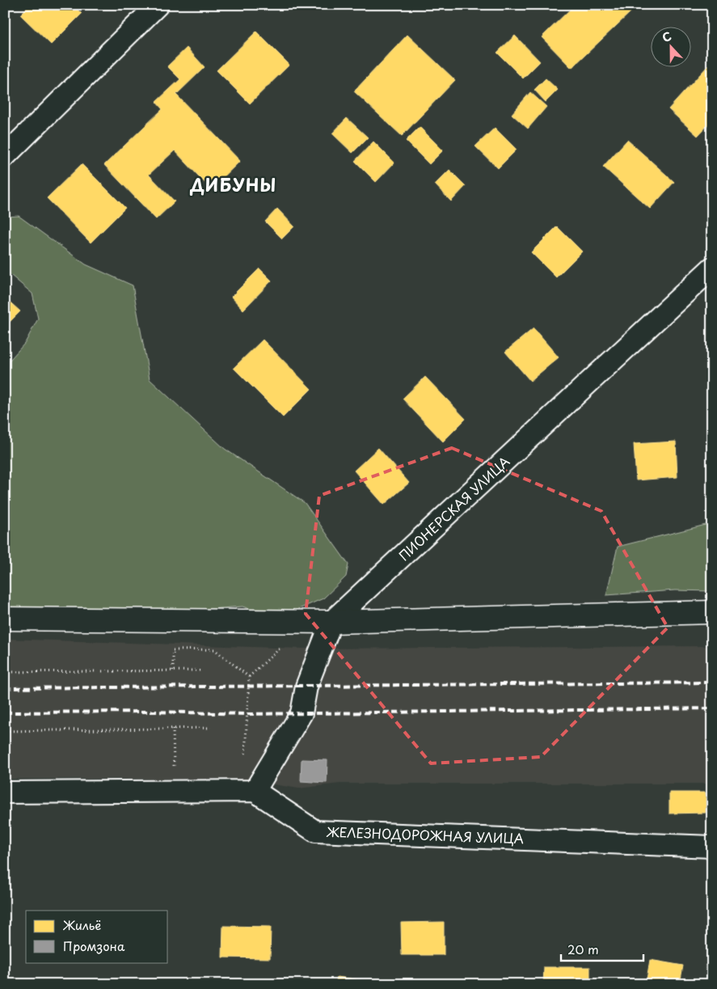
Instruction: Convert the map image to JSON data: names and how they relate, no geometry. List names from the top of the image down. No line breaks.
{"streets":{"street":["ПИОНЕРСКАЯ УЛИЦА","ЖЕЛЕЗНОДОРОЖНАЯ УЛИЦА"]},"crossings":[["ПИОНЕРСКАЯ УЛИЦА","ЖЕЛЕЗНОДОРОЖНАЯ УЛИЦА"]],"districts":["ДИБУНЫ"],"legend":["Жильё","Промзона"],"scale_bar":"20 m","north":"top"}
